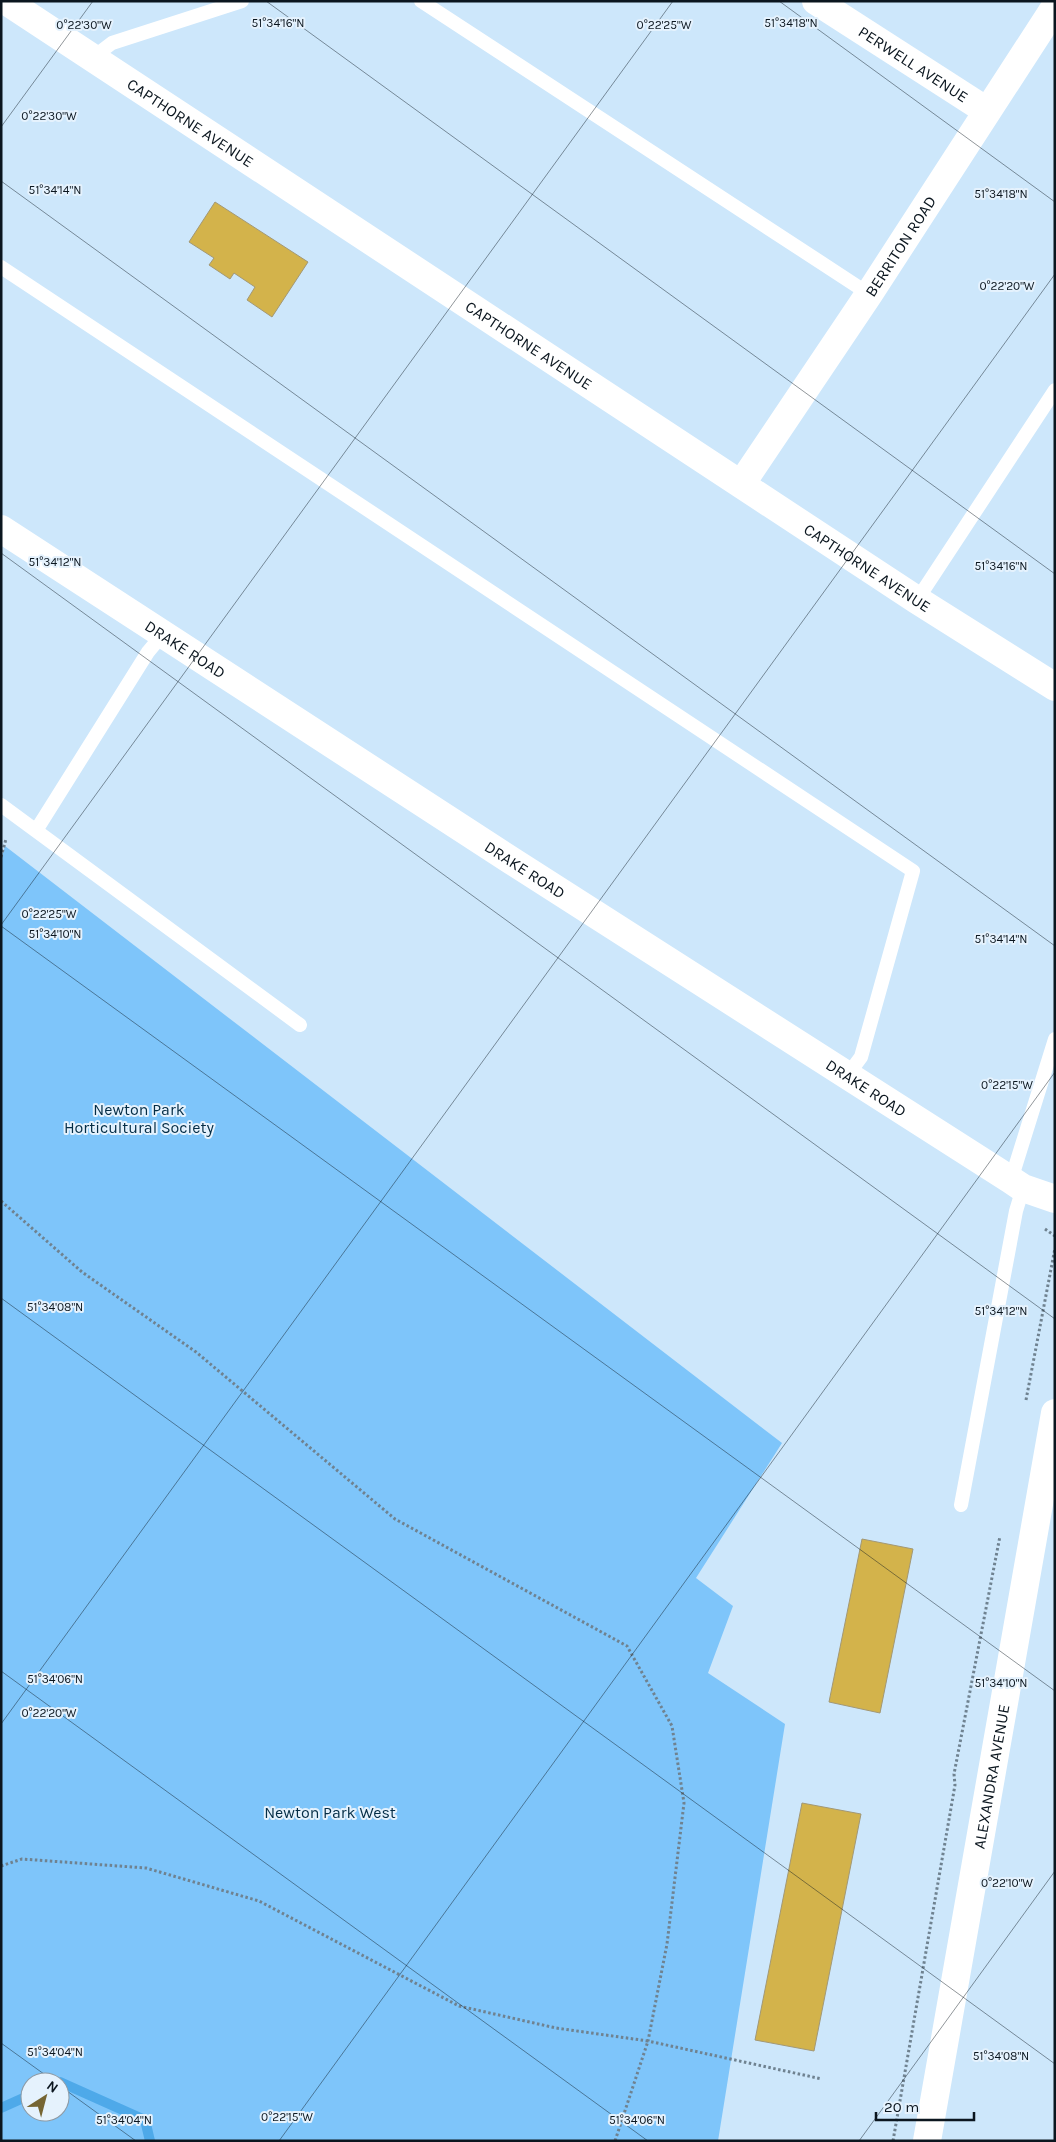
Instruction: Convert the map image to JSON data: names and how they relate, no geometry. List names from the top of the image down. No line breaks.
{"streets":{"street":["PERWELL AVENUE","CAPTHORNE AVENUE","BERRITON ROAD","DRAKE ROAD","ALEXANDRA AVENUE"]},"crossings":[["PERWELL AVENUE","BERRITON ROAD"],["CAPTHORNE AVENUE","BERRITON ROAD"]],"parks":["Newton Park Horticultural Society","Newton Park West"],"scale_bar":"20 m","north":"top right","coordinates":["51°34'18\"N","51°34'16\"N","0°22'30\"W","0°22'25\"W","51°34'14\"N","0°22'20\"W","51°34'12\"N","51°34'10\"N","0°22'15\"W","51°34'08\"N","51°34'06\"N","0°22'10\"W","51°34'04\"N"]}
